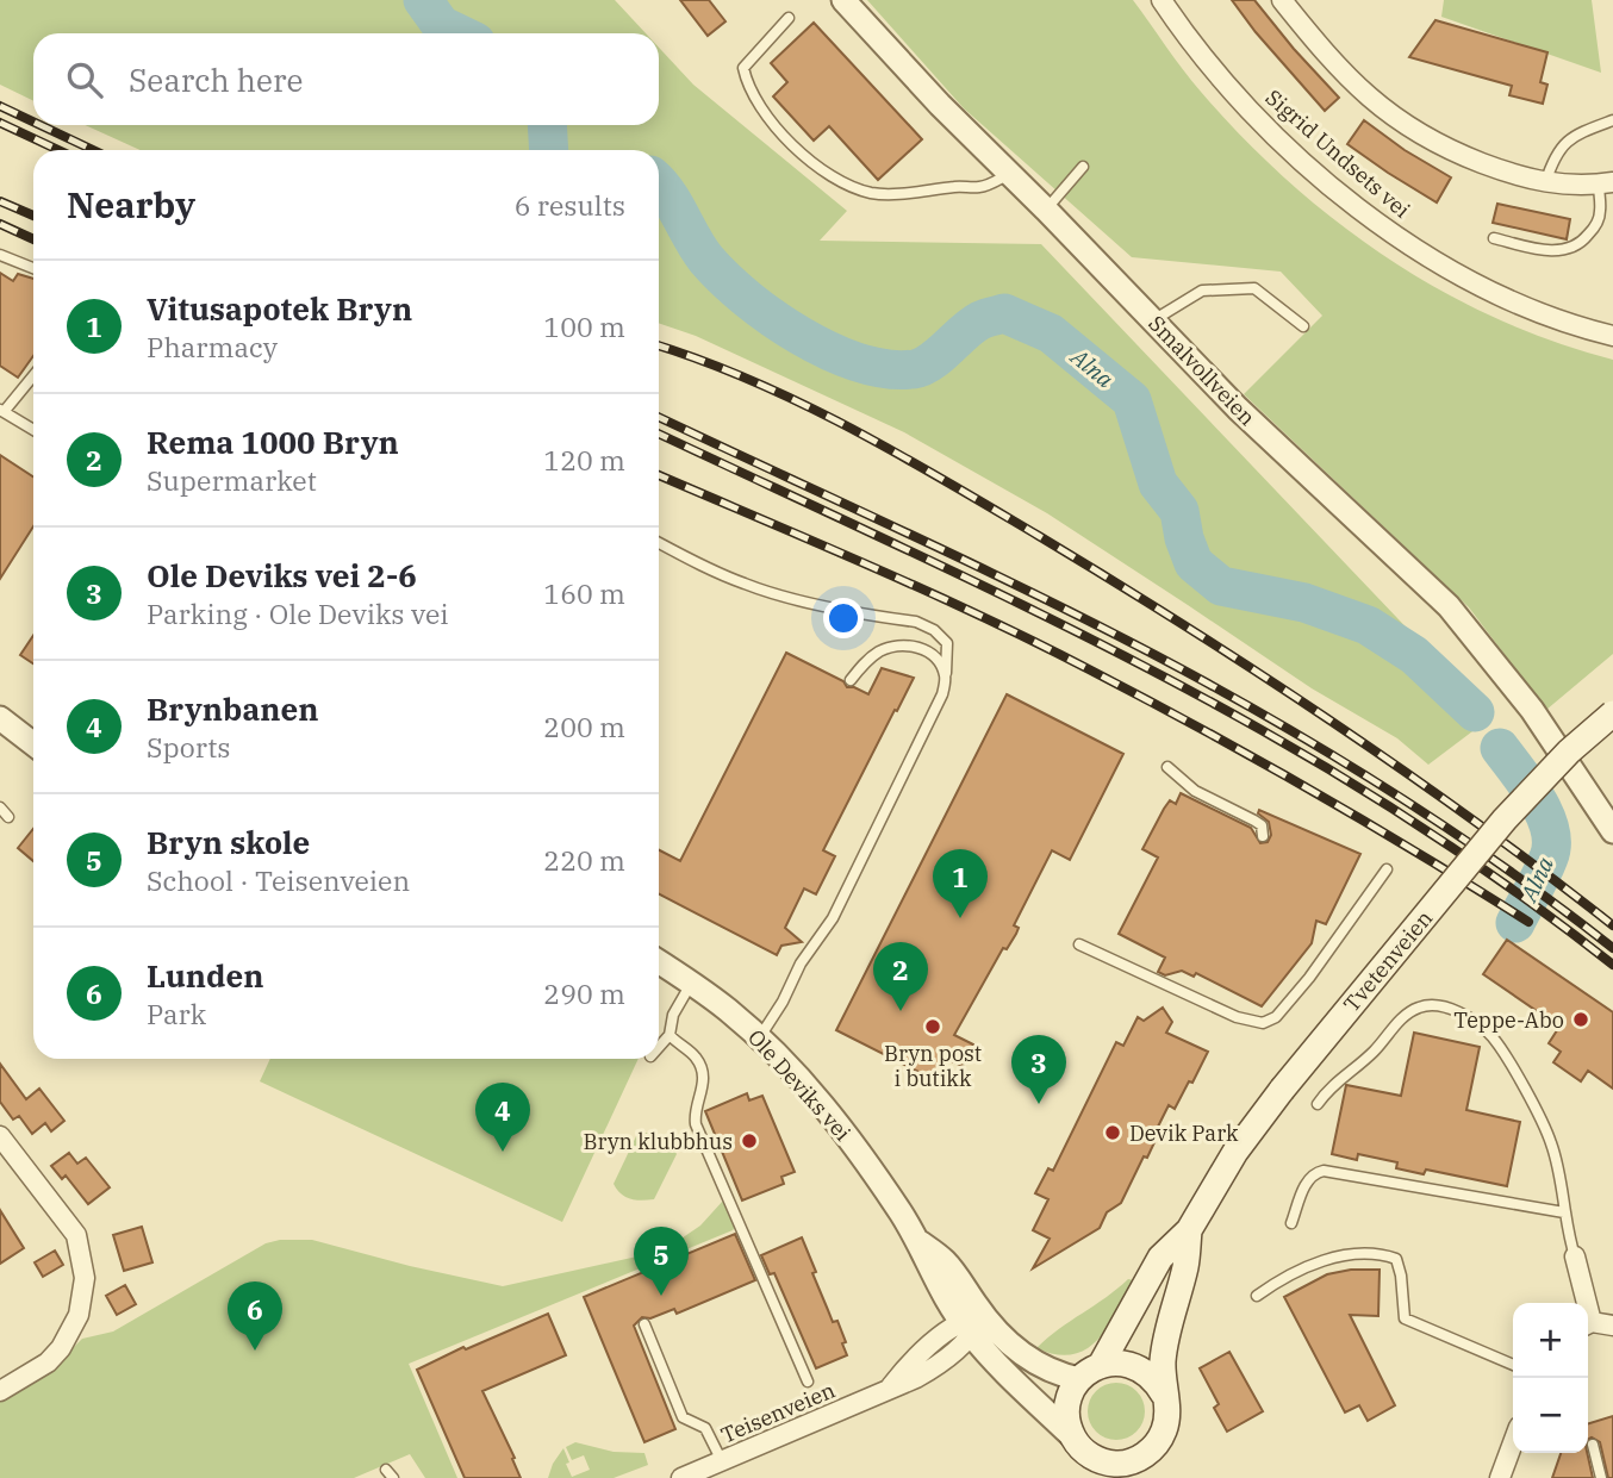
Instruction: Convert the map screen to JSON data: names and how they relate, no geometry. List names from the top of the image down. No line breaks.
{"streets":{"main road":["Tvetenveien"],"street":["Sigrid Undsets vei","Smalvollveien","Ole Deviks vei","Teisenveien"]},"crossings":[["Tvetenveien","Ole Deviks vei"],["Ole Deviks vei","Teisenveien"]],"water":["Alna"],"places":["Teppe-Abo","Bryn post i butikk","Devik Park","Bryn klubbhus"],"page":{"search":"Search here","heading":["Nearby","6 results"],"list":[{"mark":"1","name":"Vitusapotek Bryn","note":"Pharmacy","value":"100 m"},{"mark":"2","name":"Rema 1000 Bryn","note":"Supermarket","value":"120 m"},{"mark":"3","name":"Ole Deviks vei 2-6","note":"Parking · Ole Deviks vei","value":"160 m"},{"mark":"4","name":"Brynbanen","note":"Sports","value":"200 m"},{"mark":"5","name":"Bryn skole","note":"School · Teisenveien","value":"220 m"},{"mark":"6","name":"Lunden","note":"Park","value":"290 m"}],"pins":["1","2","3","4","5","6"],"map_buttons":["+","−"]}}
